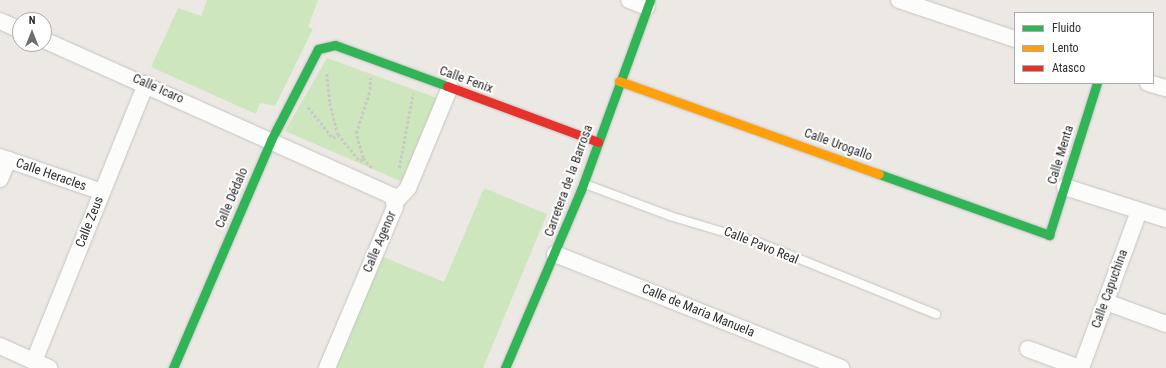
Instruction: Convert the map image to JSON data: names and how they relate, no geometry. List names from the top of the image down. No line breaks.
{"streets":{"street":["Calle Fenix","Calle Icaro","Calle Urogallo","Calle Menta","Calle Heracles","Carretera de la Barrosa","Calle Dédalo","Calle Zeus","Calle Agenor","Calle Capuchina","Calle de Maria Manuela"],"lane":["Calle Pavo Real"]},"crossings":[["Calle Fenix","Carretera de la Barrosa"],["Calle Fenix","Calle Dédalo"],["Calle Icaro","Calle Dédalo"],["Calle Icaro","Calle Zeus"],["Calle Icaro","Calle Agenor"],["Calle Urogallo","Calle Menta"],["Calle Urogallo","Carretera de la Barrosa"],["Calle Heracles","Calle Zeus"],["Carretera de la Barrosa","Calle Pavo Real"],["Carretera de la Barrosa","Calle de Maria Manuela"],["Calle Dédalo","Calle Agenor"]],"legend":["Fluido","Lento","Atasco"],"north":"top"}
